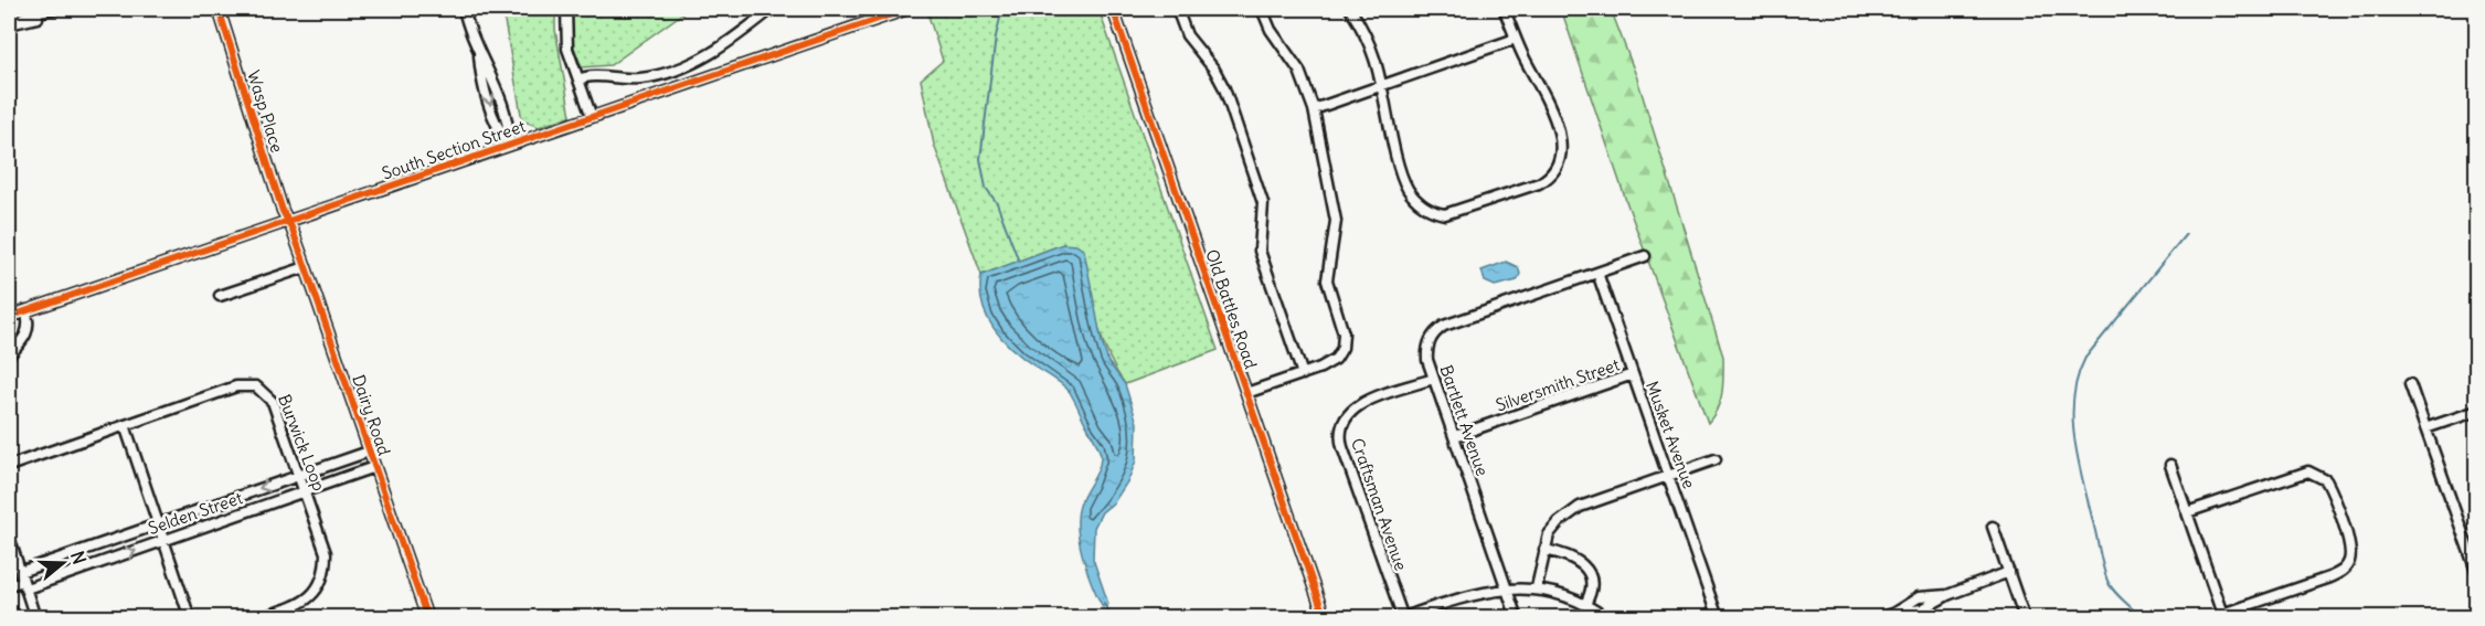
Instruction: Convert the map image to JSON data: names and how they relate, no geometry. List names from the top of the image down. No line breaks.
{"streets":{"street":["Wasp Place","South Section Street","Old Battles Road","Silversmith Street","Dairy Road","Bartlett Avenue","Musket Avenue","Burwick Loop","Craftsman Avenue","Selden Street"]},"crossings":[["Wasp Place","South Section Street"],["Wasp Place","Dairy Road"],["South Section Street","Dairy Road"],["Silversmith Street","Bartlett Avenue"],["Silversmith Street","Musket Avenue"],["Dairy Road","Selden Street"],["Bartlett Avenue","Musket Avenue"],["Bartlett Avenue","Craftsman Avenue"],["Burwick Loop","Selden Street"]],"north":"right"}
